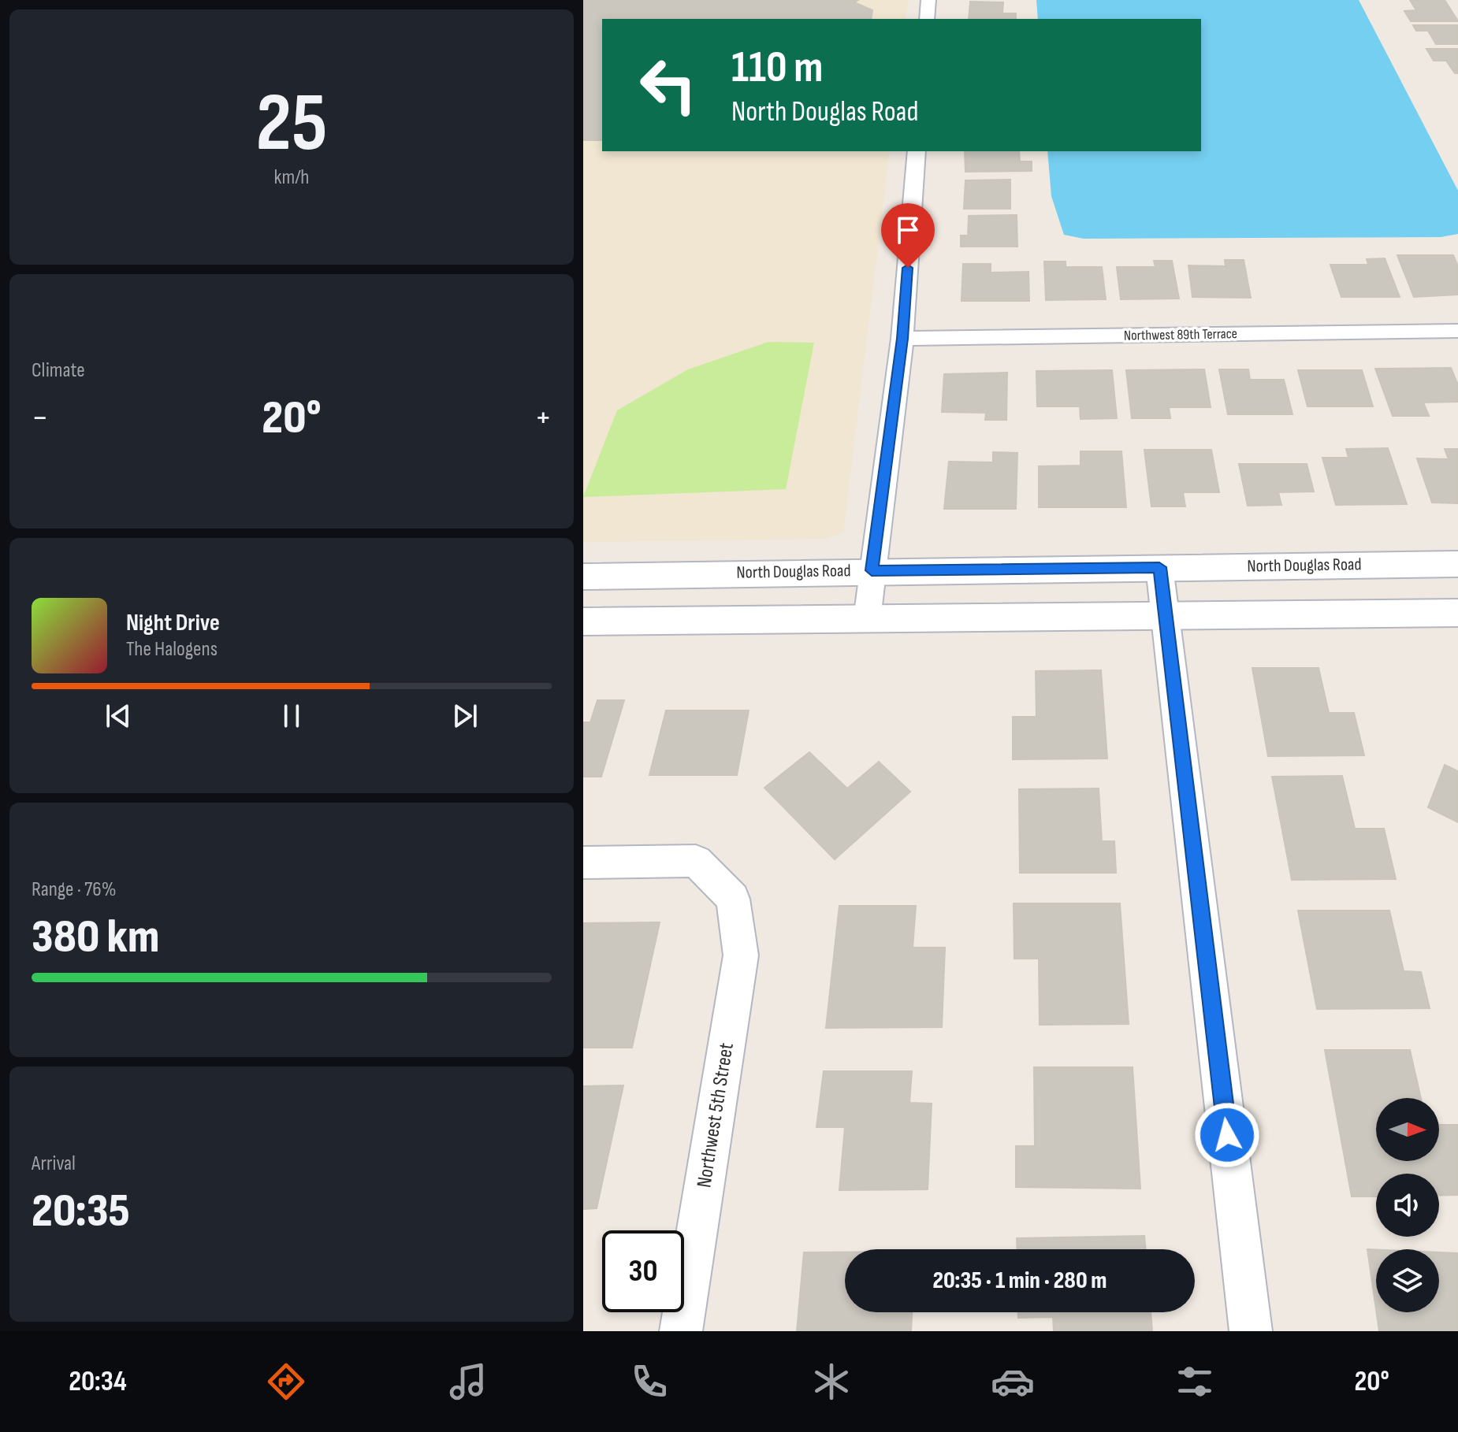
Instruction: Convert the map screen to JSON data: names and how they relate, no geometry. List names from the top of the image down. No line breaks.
{"streets":{"main road":["North Douglas Road"],"street":["Northwest 89th Terrace","Northwest 5th Street"]},"north":"right","page":{"tile":[["25","km/h"],"Climate",["Range · 76%","380 km"],["Arrival","20:35"]],"turn":["110 m","North Douglas Road"],"heat":["−","20°","+"],"song":["Night Drive","The Halogens"],"limit":"30","trip":"20:35 · 1 min · 280 m","tabs":["20:34","20°"]}}
